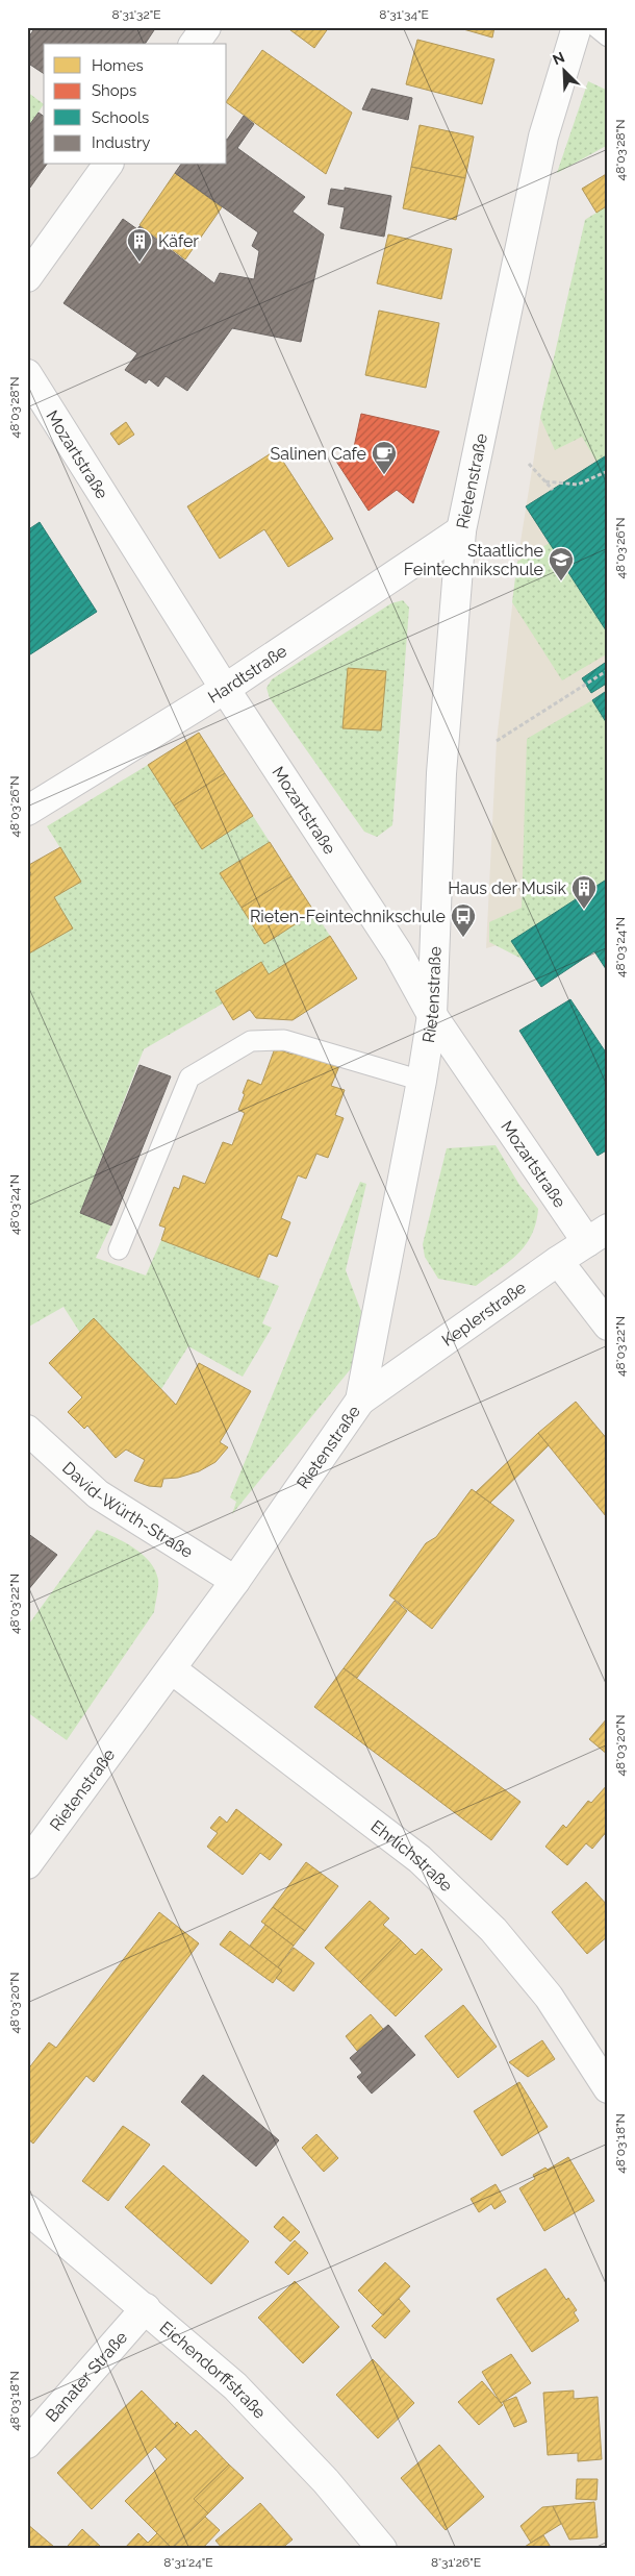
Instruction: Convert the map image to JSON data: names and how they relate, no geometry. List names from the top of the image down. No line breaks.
{"streets":{"street":["Mozartstraße","Rietenstraße","Hardtstraße","Keplerstraße","David-Würth-Straße","Ehrlichstraße","Eichendorffstraße","Banater Straße"]},"crossings":[["Mozartstraße","Rietenstraße"],["Mozartstraße","Hardtstraße"],["Mozartstraße","Keplerstraße"],["Rietenstraße","Hardtstraße"],["Rietenstraße","Keplerstraße"],["Rietenstraße","David-Würth-Straße"],["Rietenstraße","Ehrlichstraße"],["Eichendorffstraße","Banater Straße"]],"places":{"building":["Käfer","Haus der Musik"],"cafe":["Salinen Cafe"],"school or university":["Staatliche Feintechnikschule"],"bus stop":["Rieten-Feintechnikschule"]},"legend":["Homes","Shops","Schools","Industry"],"north":"top left","coordinates":["8°31'32\"E","8°31'34\"E","48°03'28\"N","48°03'26\"N","48°03'24\"N","48°03'22\"N","48°03'20\"N","48°03'18\"N","8°31'24\"E","8°31'26\"E"]}
